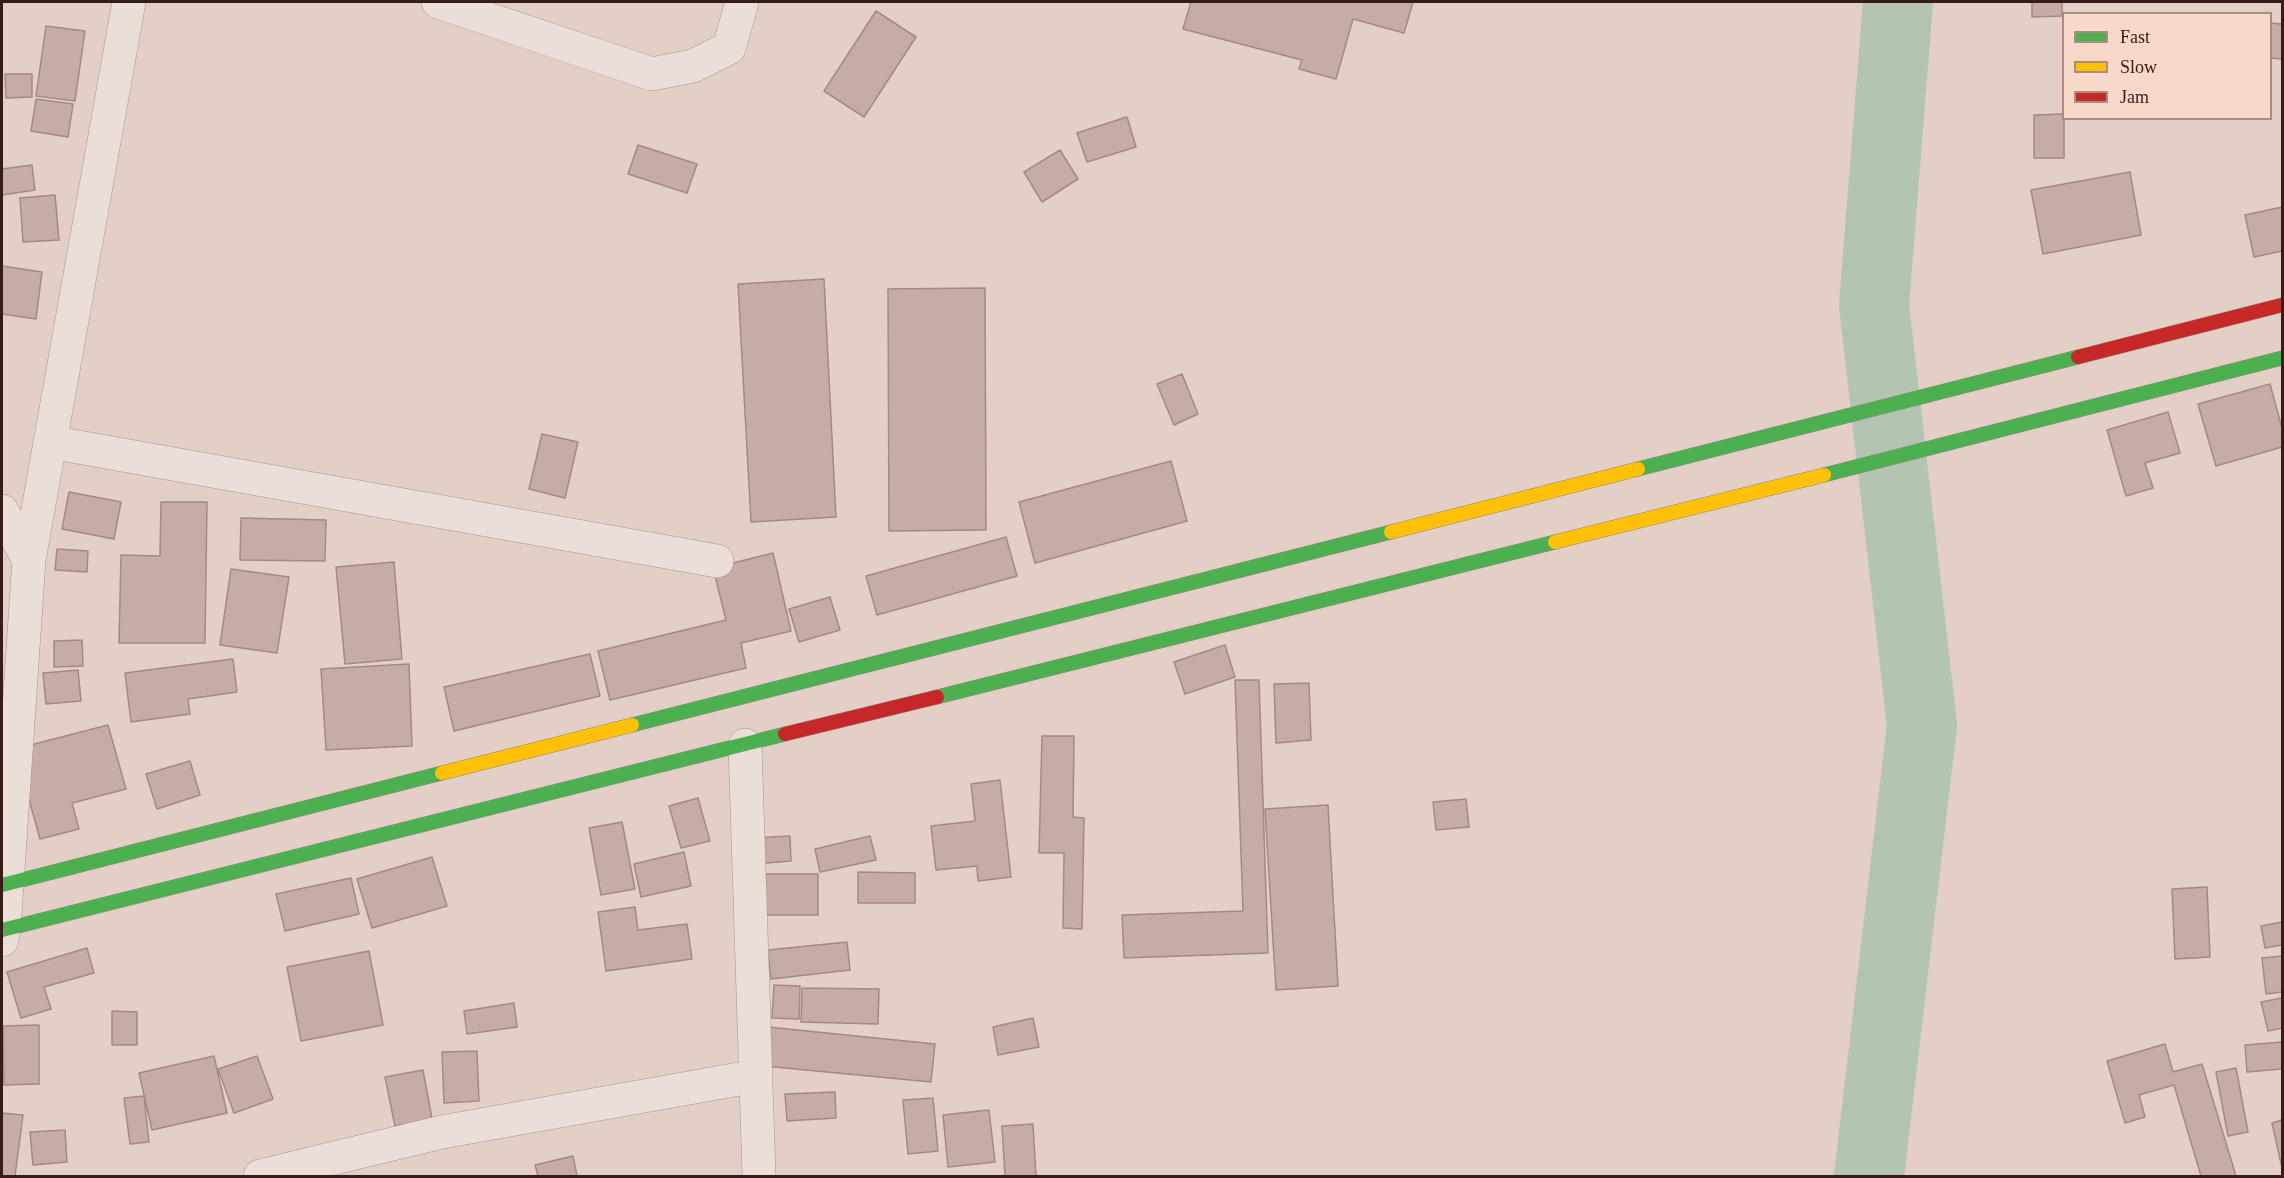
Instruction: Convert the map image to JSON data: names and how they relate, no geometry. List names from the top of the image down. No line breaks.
{"legend":["Fast","Slow","Jam"]}
